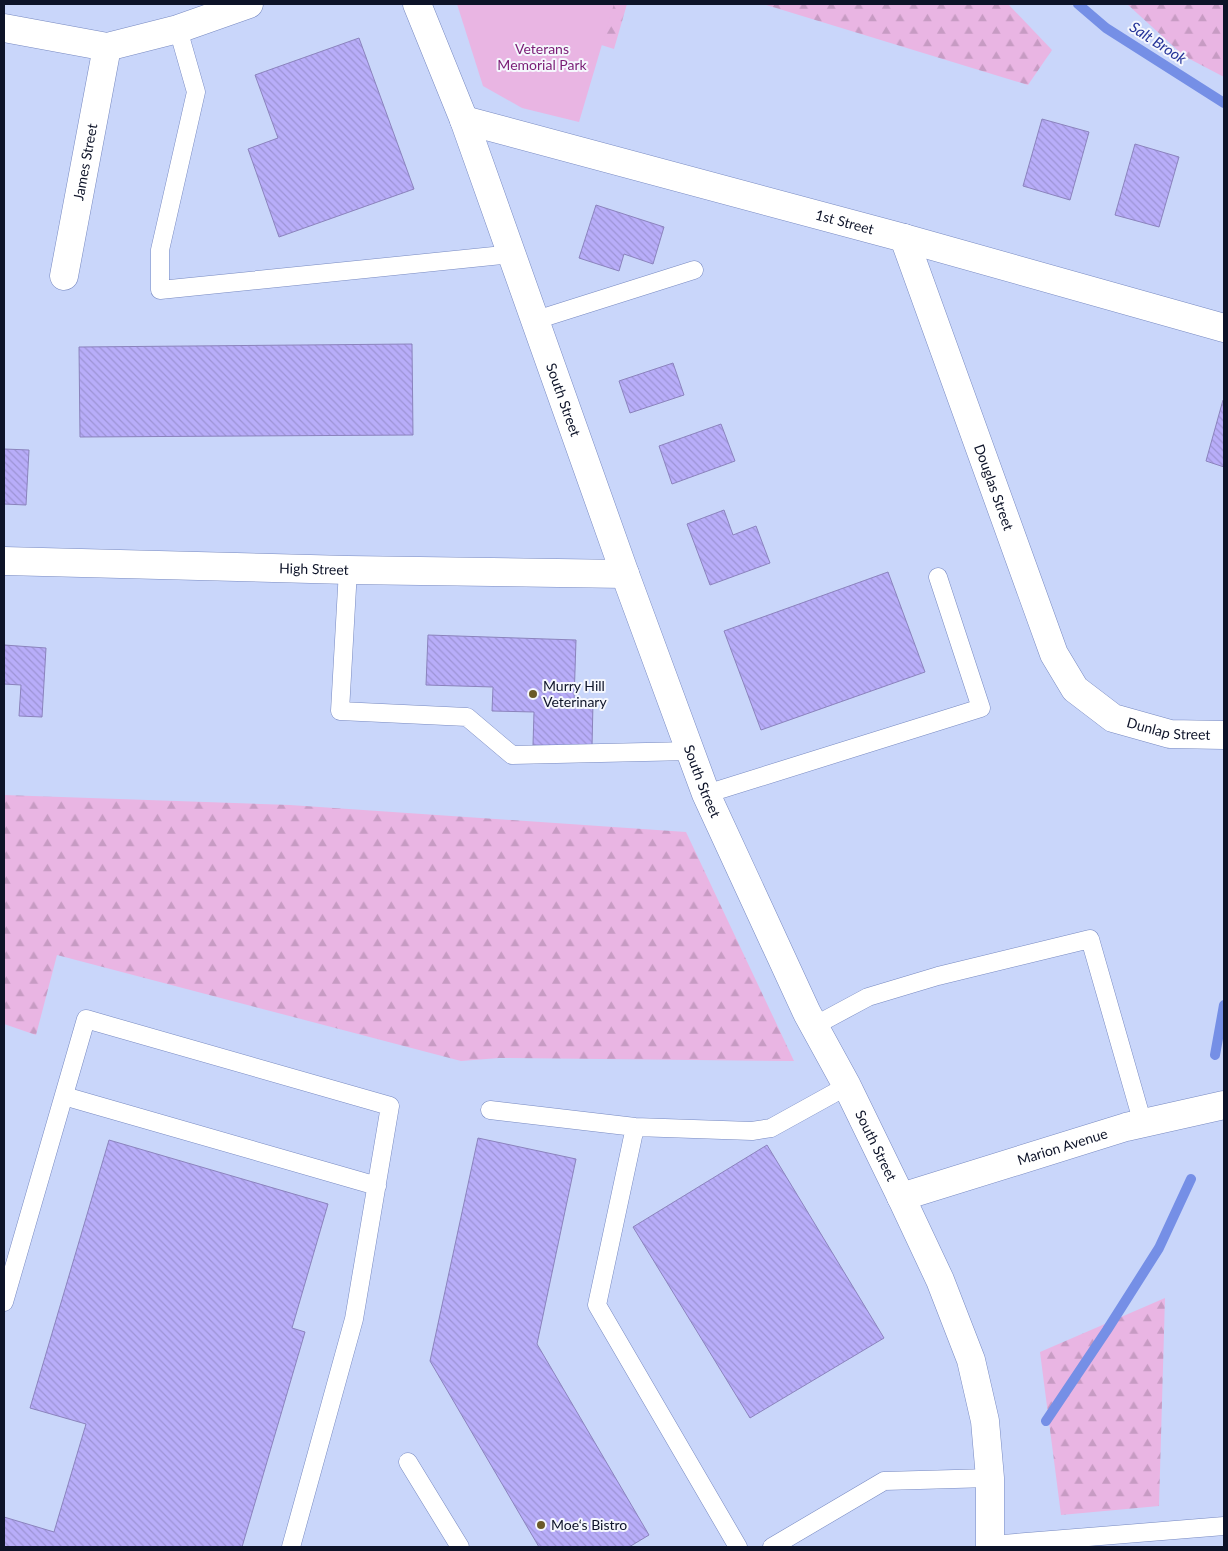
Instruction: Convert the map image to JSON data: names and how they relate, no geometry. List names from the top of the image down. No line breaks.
{"streets":{"street":["James Street","1st Street","South Street","Douglas Street","High Street","Dunlap Street","Marion Avenue"]},"crossings":[["1st Street","South Street"],["1st Street","Douglas Street"],["South Street","High Street"],["South Street","Marion Avenue"],["Douglas Street","Dunlap Street"]],"water":["Salt Brook"],"parks":["Veterans Memorial Park"],"places":["Murry Hill Veterinary","Moe‘s Bistro"]}
